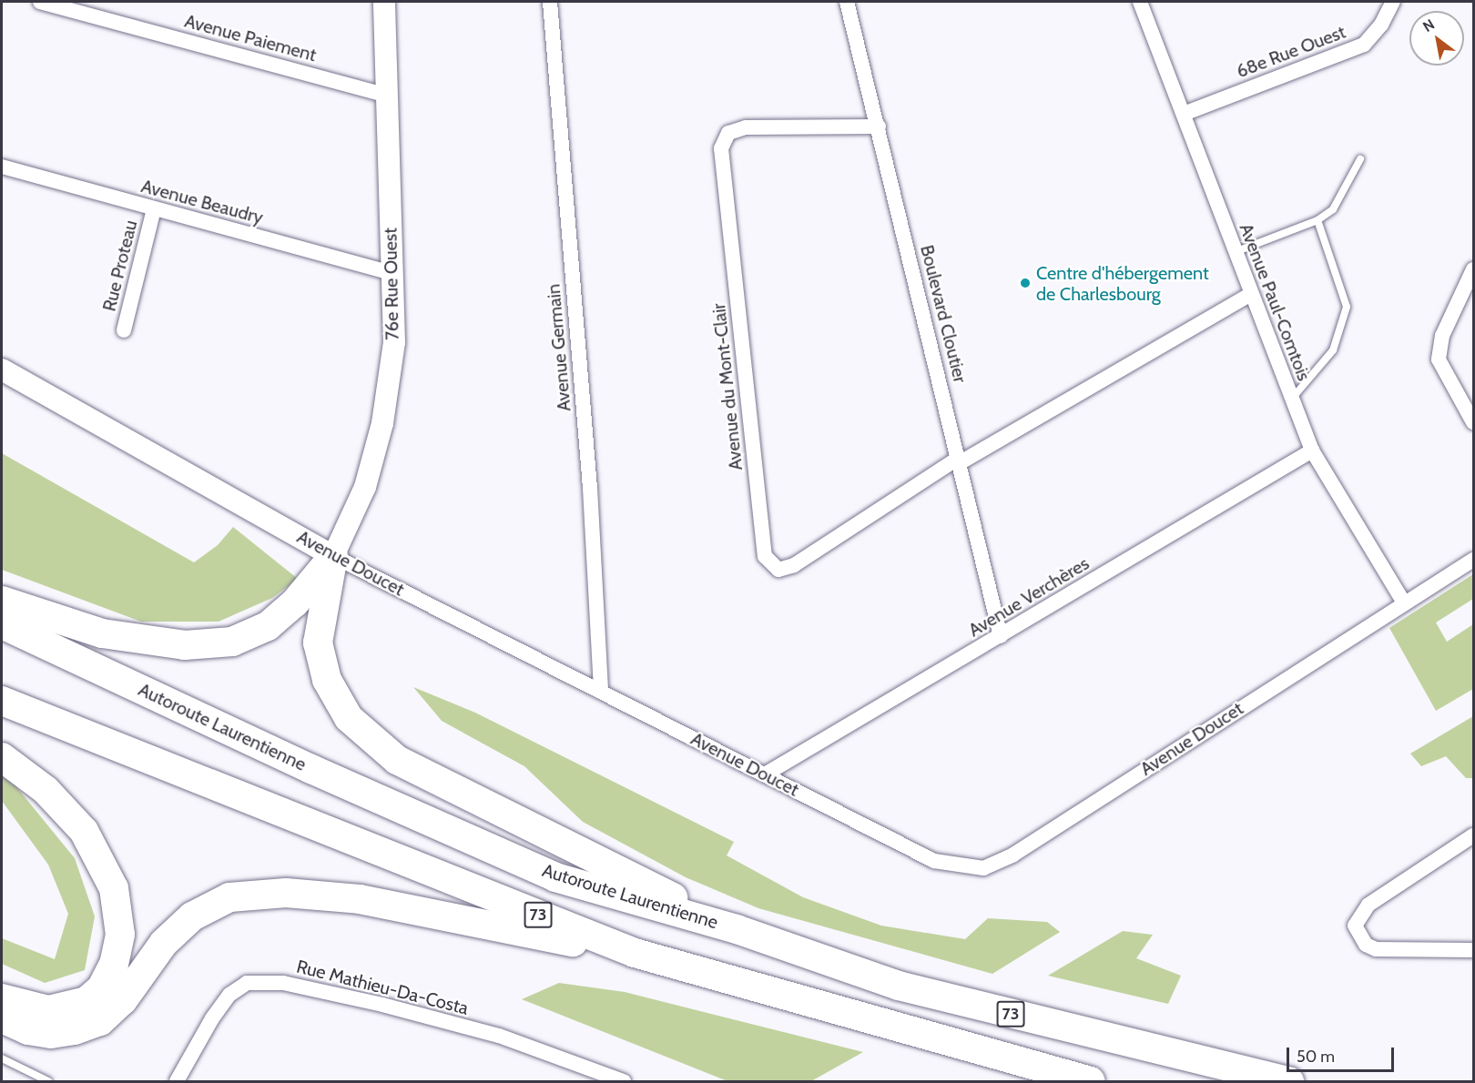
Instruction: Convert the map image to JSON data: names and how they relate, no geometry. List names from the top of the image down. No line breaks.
{"streets":{"highway":["Autoroute Laurentienne","73"],"street":["Avenue Paiement","68e Rue Ouest","Avenue Beaudry","Rue Proteau","76e Rue Ouest","Avenue Paul-Comtois","Boulevard Cloutier","Avenue Germain","Avenue du Mont-Clair","Avenue Doucet","Avenue Verchères","Rue Mathieu-Da-Costa"]},"crossings":[["Avenue Paiement","76e Rue Ouest"],["68e Rue Ouest","Avenue Paul-Comtois"],["Avenue Beaudry","Rue Proteau"],["Avenue Beaudry","76e Rue Ouest"],["76e Rue Ouest","Avenue Doucet"],["Avenue Paul-Comtois","Avenue du Mont-Clair"],["Avenue Paul-Comtois","Avenue Doucet"],["Avenue Paul-Comtois","Avenue Verchères"],["Boulevard Cloutier","Avenue du Mont-Clair"],["Boulevard Cloutier","Avenue Verchères"],["Avenue Germain","Avenue Doucet"],["Avenue Doucet","Avenue Verchères"]],"places":["Centre d'hébergement de Charlesbourg"],"scale_bar":"50 m","north":"top left"}
